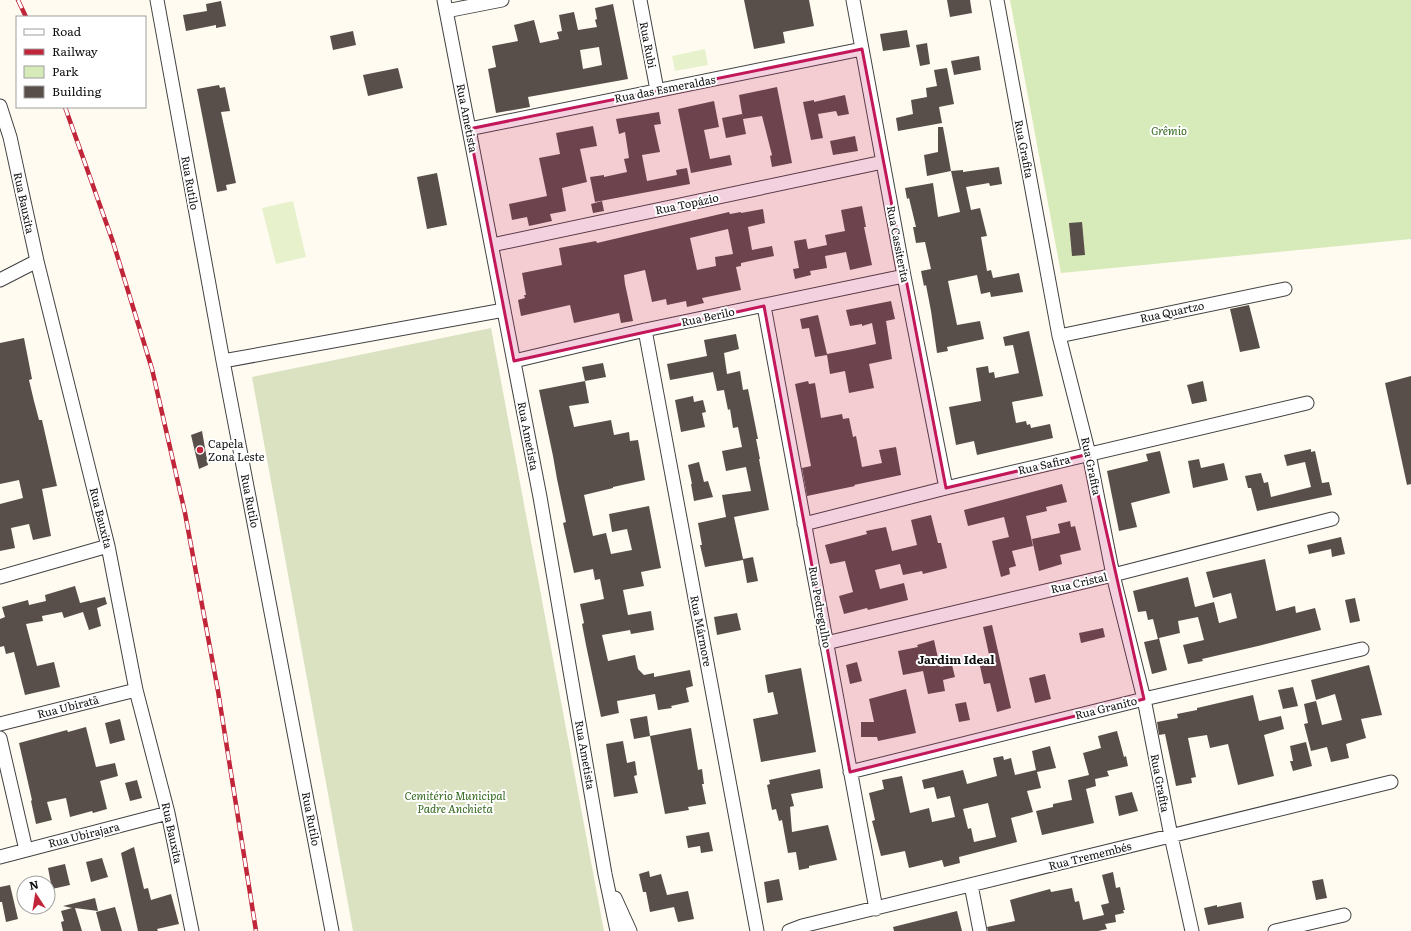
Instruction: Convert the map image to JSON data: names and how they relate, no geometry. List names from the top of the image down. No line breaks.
{"streets":{"street":["Rua Rubi","Rua das Esmeraldas","Rua Ametista","Rua Grafita","Rua Rutilo","Rua Bauxita","Rua Topázio","Rua Cassiterita","Rua Quartzo","Rua Berilo","Rua Safira","Rua Cristal","Rua Pedregulho","Rua Mármore","Rua Ubiratã","Rua Granito","Rua Ubirajara","Rua Tremembés"]},"crossings":[["Rua Rubi","Rua das Esmeraldas"],["Rua das Esmeraldas","Rua Ametista"],["Rua das Esmeraldas","Rua Cassiterita"],["Rua Ametista","Rua Topázio"],["Rua Ametista","Rua Berilo"],["Rua Grafita","Rua Quartzo"],["Rua Grafita","Rua Safira"],["Rua Grafita","Rua Cristal"],["Rua Grafita","Rua Granito"],["Rua Grafita","Rua Tremembés"],["Rua Bauxita","Rua Ubiratã"],["Rua Bauxita","Rua Ubirajara"],["Rua Topázio","Rua Cassiterita"],["Rua Cassiterita","Rua Berilo"],["Rua Cassiterita","Rua Safira"],["Rua Berilo","Rua Pedregulho"],["Rua Berilo","Rua Mármore"],["Rua Safira","Rua Pedregulho"],["Rua Cristal","Rua Pedregulho"],["Rua Pedregulho","Rua Granito"],["Rua Pedregulho","Rua Tremembés"]],"districts":["Jardim Ideal"],"parks":["Grêmio","Cemitério Municipal Padre Anchieta"],"places":["Capela Zona Leste"],"legend":["Road","Railway","Park","Building"],"north":"top"}
